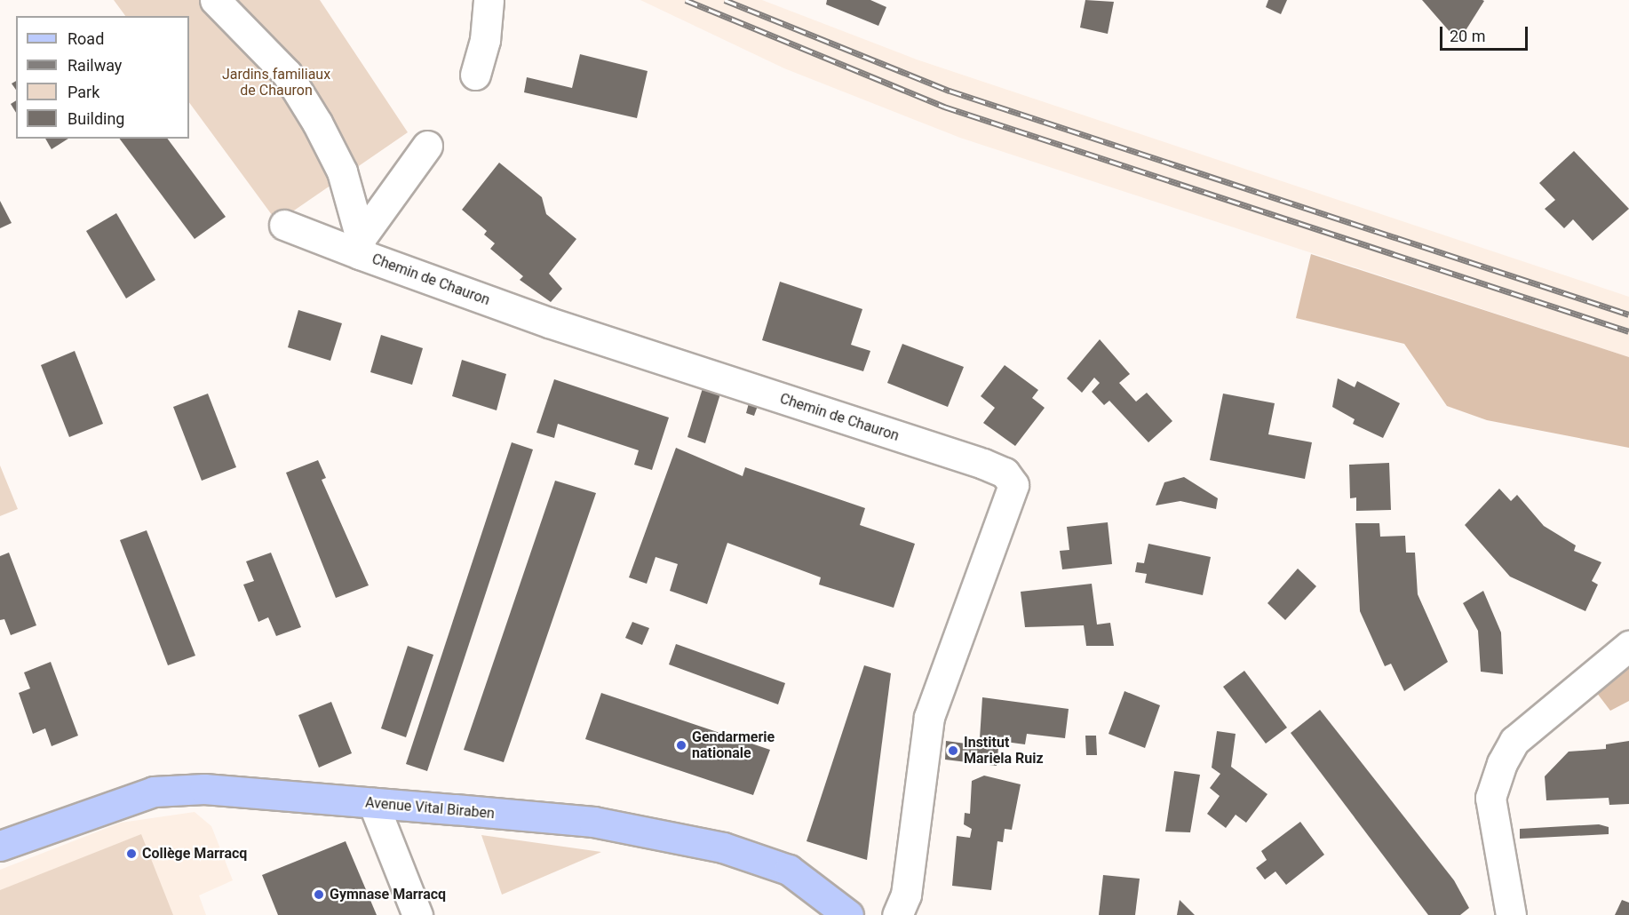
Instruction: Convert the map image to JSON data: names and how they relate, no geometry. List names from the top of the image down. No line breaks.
{"streets":{"main road":["Avenue Vital Biraben"],"street":["Chemin de Chauron"]},"parks":["Jardins familiaux de Chauron"],"places":["Gendarmerie nationale","Institut Mariela Ruiz","Collège Marracq","Gymnase Marracq"],"legend":["Road","Railway","Park","Building"],"scale_bar":"20 m"}
